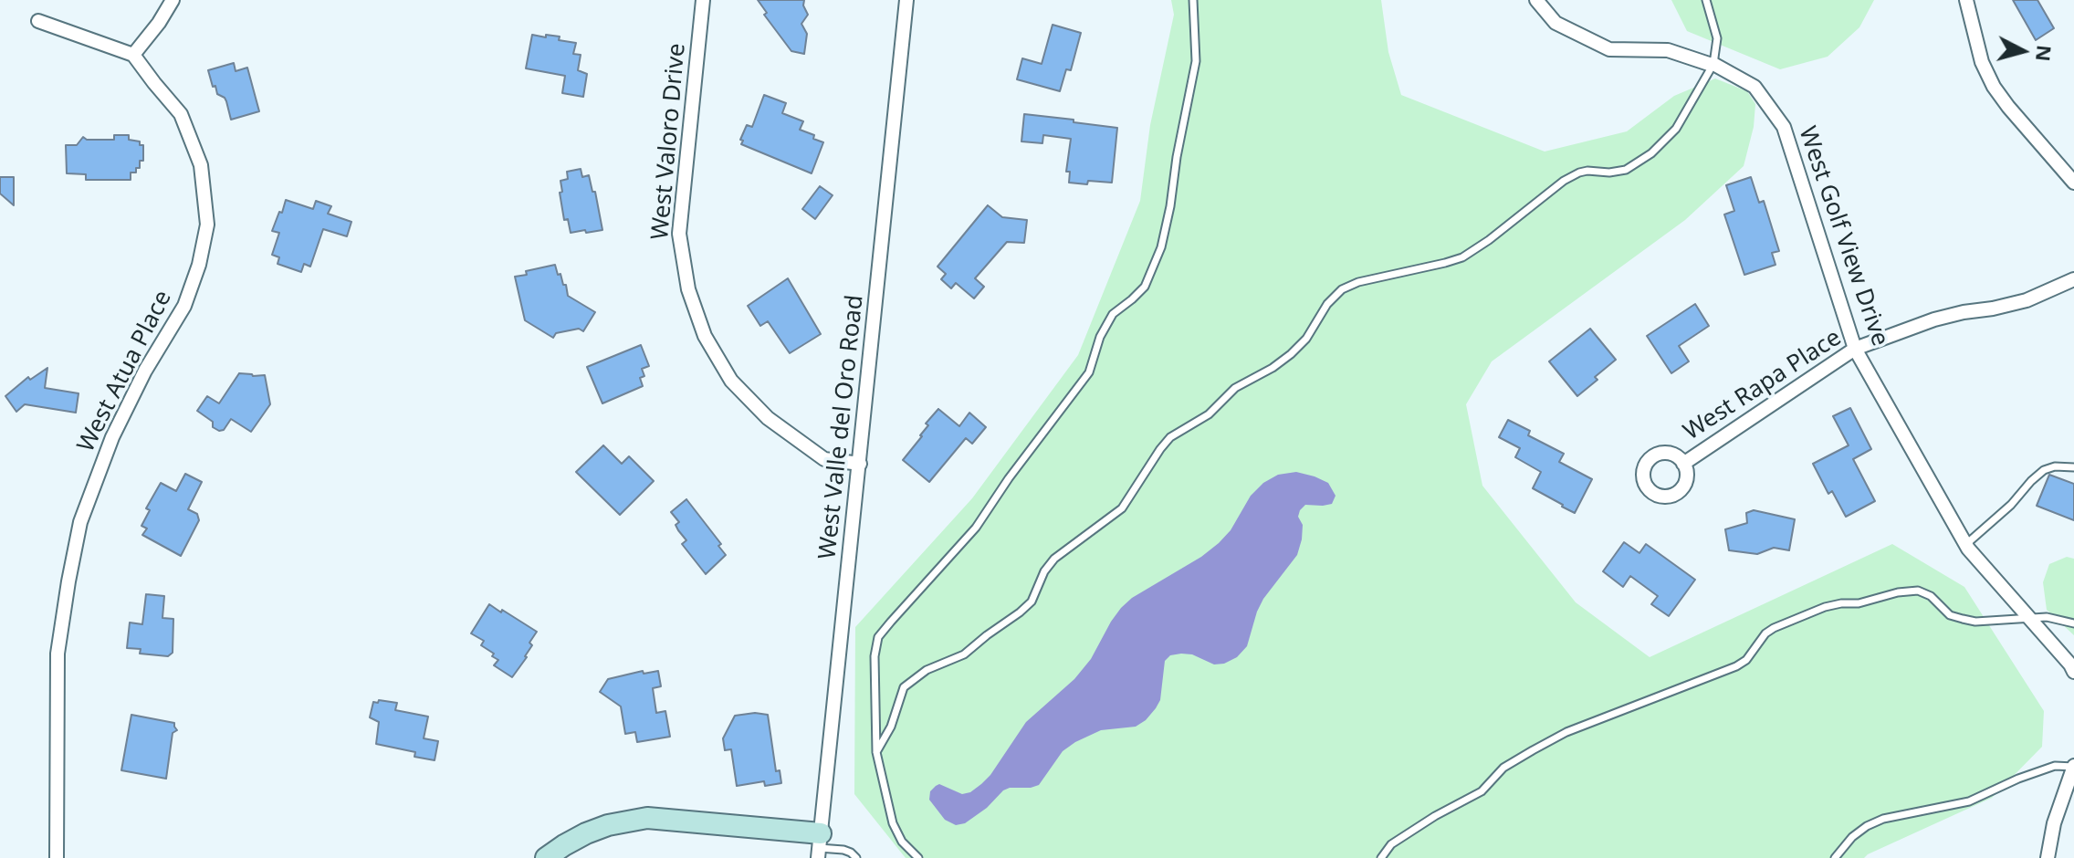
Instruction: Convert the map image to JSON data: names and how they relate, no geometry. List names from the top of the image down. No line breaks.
{"streets":{"street":["West Valoro Drive","West Golf View Drive","West Atua Place","West Rapa Place","West Valle del Oro Road"]},"crossings":[["West Valoro Drive","West Valle del Oro Road"],["West Golf View Drive","West Rapa Place"]],"north":"right"}
